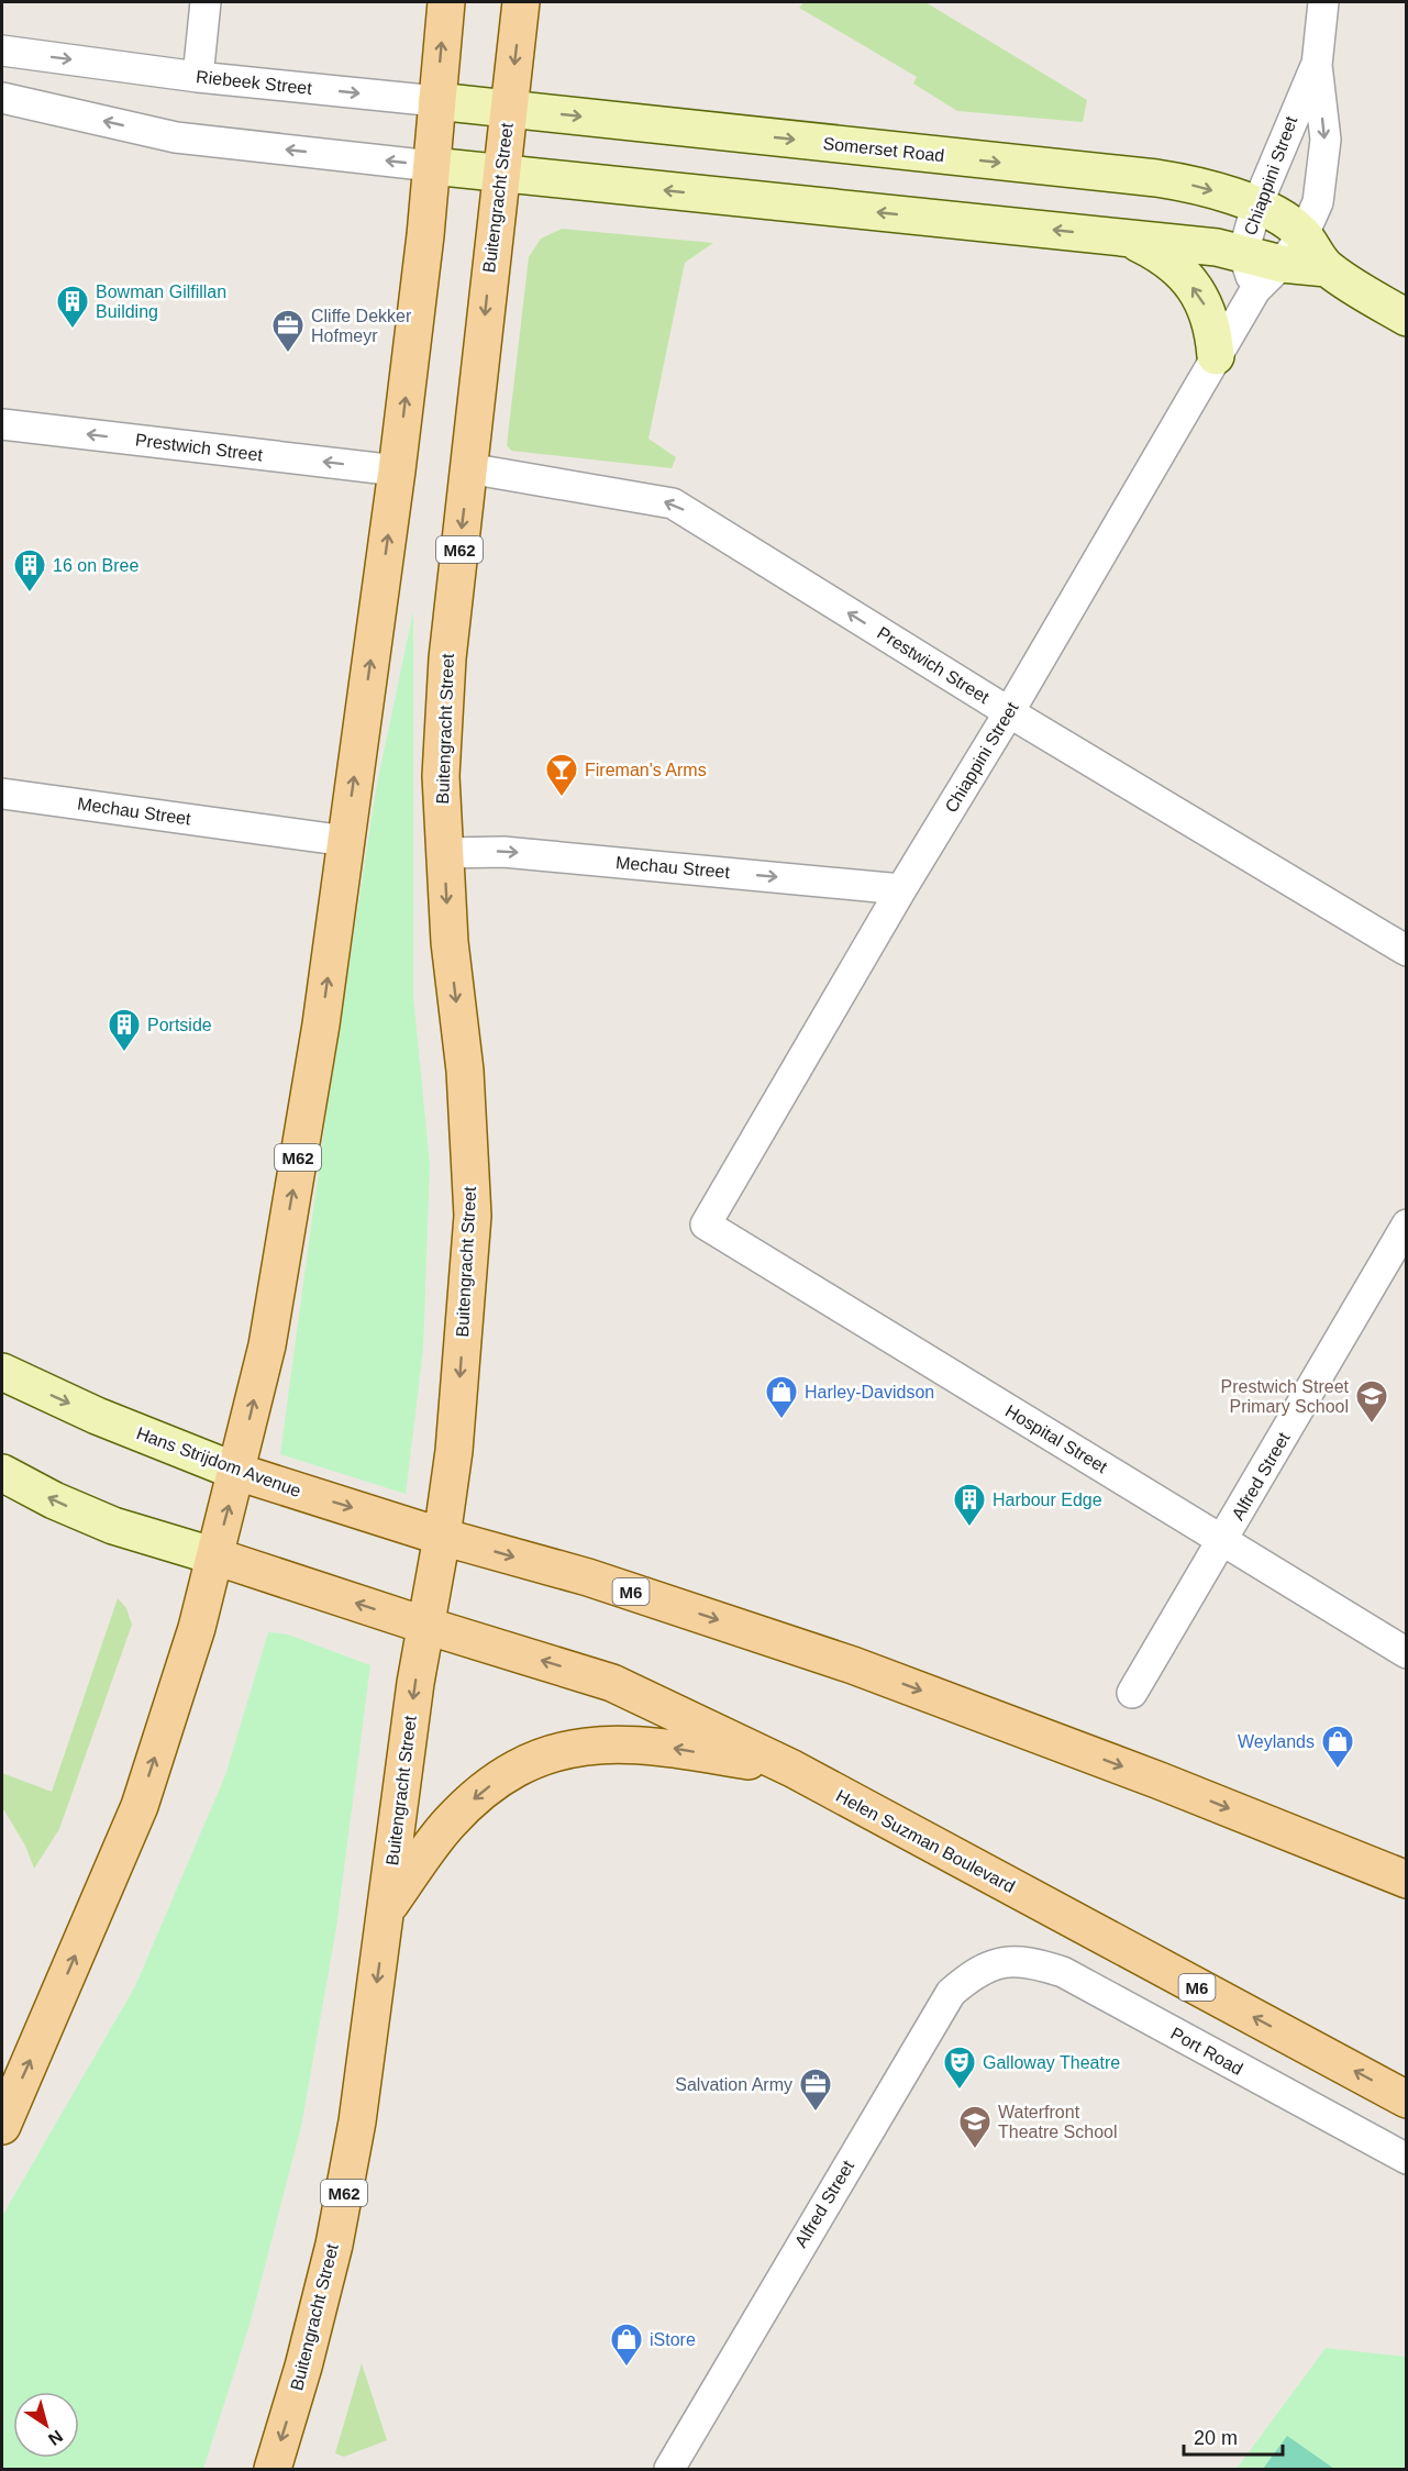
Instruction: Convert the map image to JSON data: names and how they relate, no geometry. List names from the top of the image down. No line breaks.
{"streets":{"main road":["Riebeek Street","Somerset Road","Buitengracht Street","M62","Hans Strijdom Avenue","M6","Helen Suzman Boulevard"],"street":["Chiappini Street","Prestwich Street","Mechau Street","Hospital Street","Alfred Street","Port Road"]},"crossings":[["Riebeek Street","Somerset Road"],["Riebeek Street","Buitengracht Street"],["Riebeek Street","M62"],["Somerset Road","Chiappini Street"],["Somerset Road","Buitengracht Street"],["Chiappini Street","Prestwich Street"],["Chiappini Street","Mechau Street"],["Chiappini Street","Hospital Street"],["Buitengracht Street","Prestwich Street"],["Buitengracht Street","Mechau Street"],["Buitengracht Street","Hans Strijdom Avenue"],["Buitengracht Street","M6"],["Buitengracht Street","Helen Suzman Boulevard"],["Prestwich Street","M62"],["M62","Mechau Street"],["M62","Hans Strijdom Avenue"],["M62","M6"],["Hospital Street","Alfred Street"],["Hans Strijdom Avenue","M6"],["Alfred Street","Port Road"],["M6","Helen Suzman Boulevard"]],"one_way":["Prestwich Street","Mechau Street"],"places":{"building":["Bowman Gilfillan Building","16 on Bree","Portside","Harbour Edge"],"office":["Cliffe Dekker Hofmeyr","Salvation Army"],"bar":["Fireman's Arms"],"shop":["Harley-Davidson","Weylands","iStore"],"school or university":["Prestwich Street Primary School","Waterfront Theatre School"],"theatre":["Galloway Theatre"]},"scale_bar":"20 m","north":"bottom right"}
